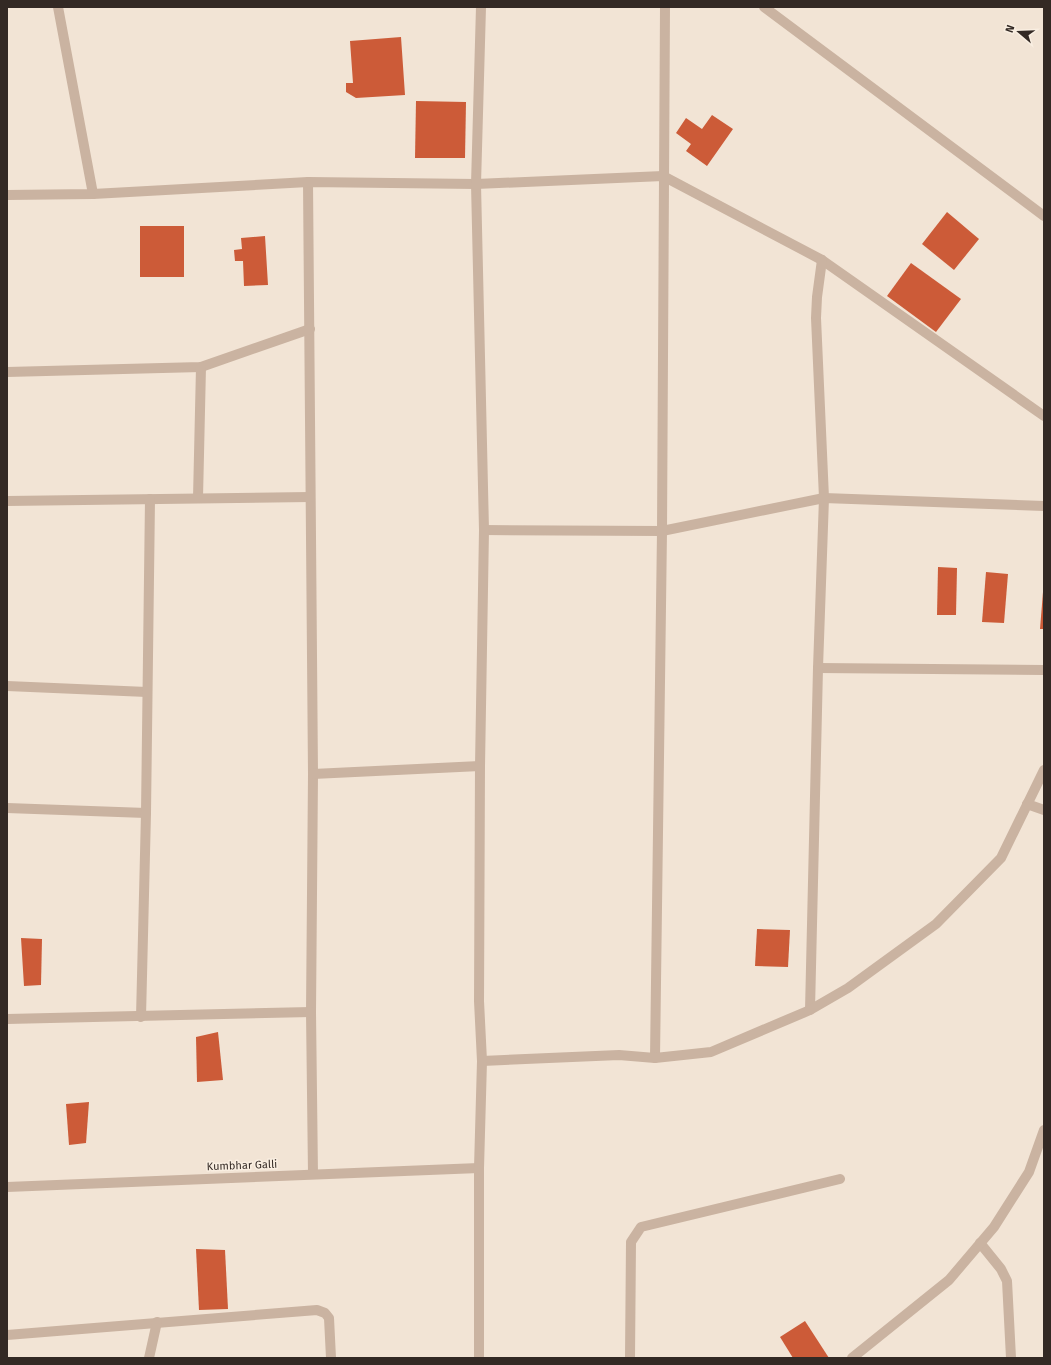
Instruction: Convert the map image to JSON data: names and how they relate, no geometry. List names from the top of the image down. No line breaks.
{"streets":{"street":["Kumbhar Galli"]},"north":"left"}
